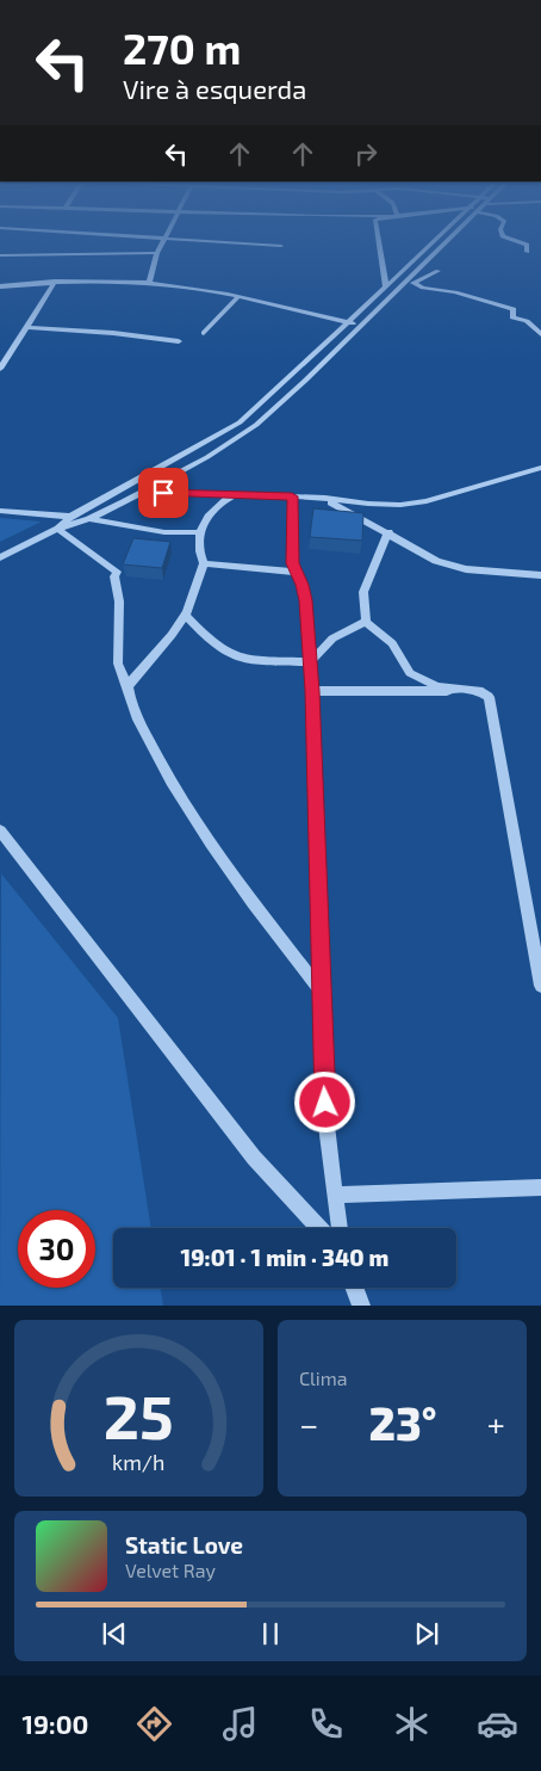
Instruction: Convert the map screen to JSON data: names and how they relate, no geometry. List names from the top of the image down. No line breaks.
{"page":{"turn":["270 m","Vire à esquerda"],"limit":"30","trip":"19:01 · 1 min · 340 m","tile":"Clima","heat":["−","23°","+"],"song":["Static Love","Velvet Ray"],"tabs":"19:00","gauge":["25","km/h"]}}
